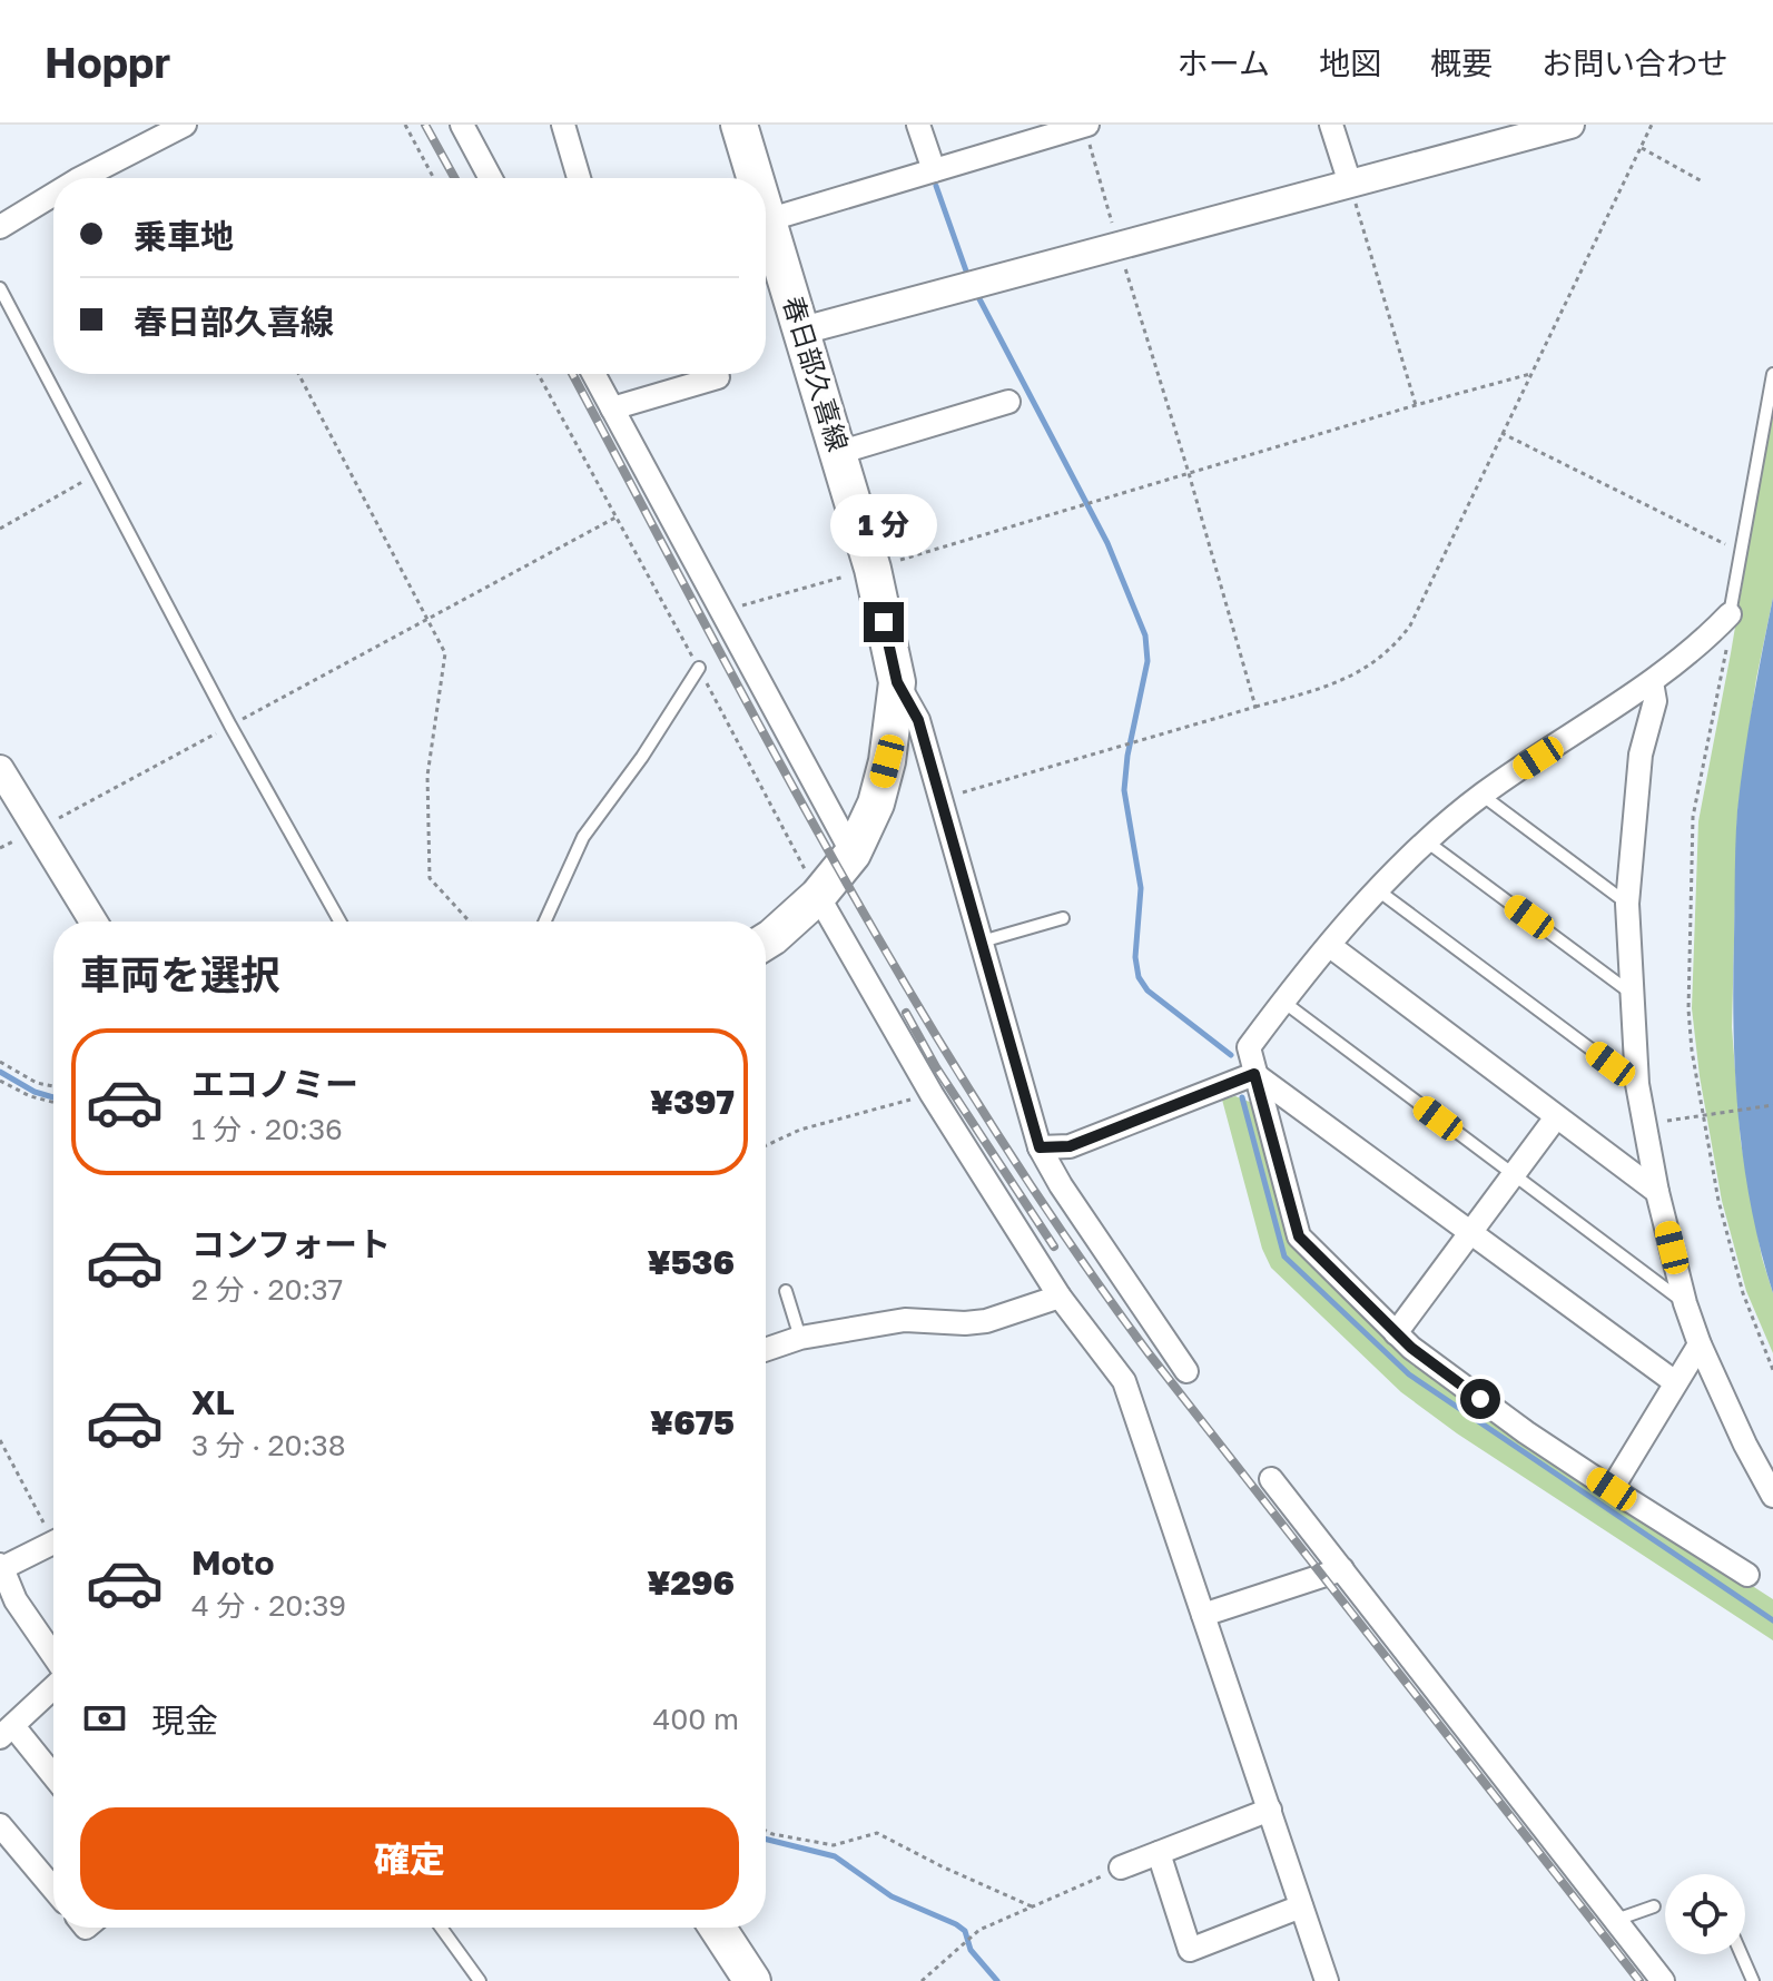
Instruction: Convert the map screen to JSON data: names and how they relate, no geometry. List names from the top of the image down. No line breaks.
{"streets":{"main road":["春日部久喜線"]},"page":{"header":"Hoppr","nav":["ホーム","地図","概要","お問い合わせ"],"banner":["乗車地","春日部久喜線"],"bubble":"1 分","heading":"車両を選択","list":[{"name":"エコノミー","note":"1 分 · 20:36","value":"¥397"},{"name":"コンフォート","note":"2 分 · 20:37","value":"¥536"},{"name":"XL","note":"3 分 · 20:38","value":"¥675"},{"name":"Moto","note":"4 分 · 20:39","value":"¥296"}],"pay":["現金","400 m"],"buttons":"確定"}}
